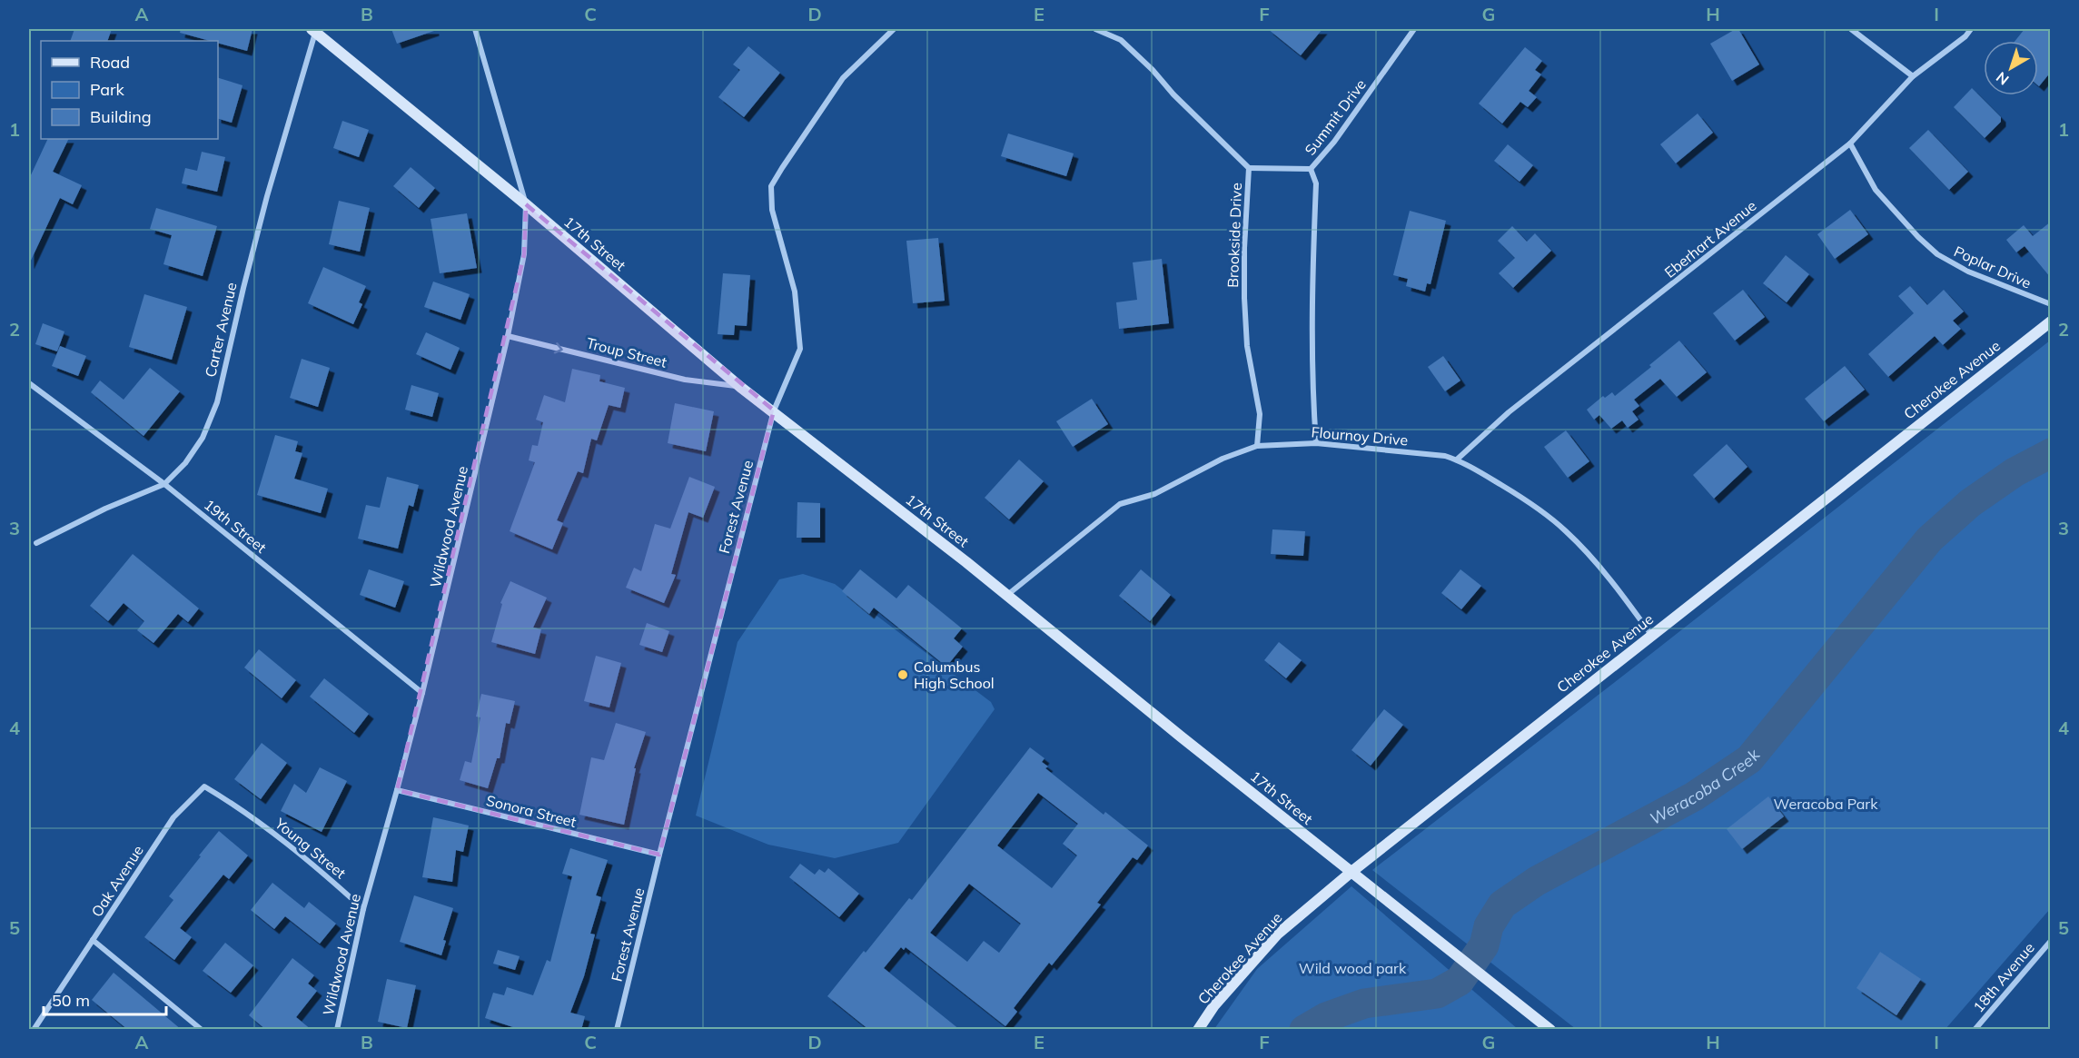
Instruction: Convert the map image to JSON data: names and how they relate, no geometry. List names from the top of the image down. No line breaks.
{"streets":{"street":["Summit Drive","Brookside Drive","Eberhart Avenue","17th Street","Poplar Drive","Carter Avenue","Troup Street","Cherokee Avenue","Flournoy Drive","Forest Avenue","19th Street","Wildwood Avenue","Sonora Street","Young Street","Oak Avenue","18th Avenue"]},"crossings":[["Summit Drive","Brookside Drive"],["Brookside Drive","Flournoy Drive"],["Eberhart Avenue","Poplar Drive"],["Eberhart Avenue","Flournoy Drive"],["17th Street","Carter Avenue"],["17th Street","Troup Street"],["17th Street","Cherokee Avenue"],["17th Street","Flournoy Drive"],["17th Street","Forest Avenue"],["17th Street","Wildwood Avenue"],["Carter Avenue","19th Street"],["Troup Street","Wildwood Avenue"],["Cherokee Avenue","Flournoy Drive"],["Forest Avenue","Sonora Street"],["19th Street","Wildwood Avenue"],["Wildwood Avenue","Sonora Street"],["Wildwood Avenue","Young Street"],["Young Street","Oak Avenue"]],"one_way":["Troup Street"],"water":["Weracoba Creek"],"parks":["Weracoba Park","Wild wood park"],"places":["Columbus High School"],"legend":["Road","Park","Building"],"scale_bar":"50 m","north":"bottom left","grid":{"columns":["A","B","C","D","E","F","G","H","I"],"rows":["1","2","3","4","5"]}}
